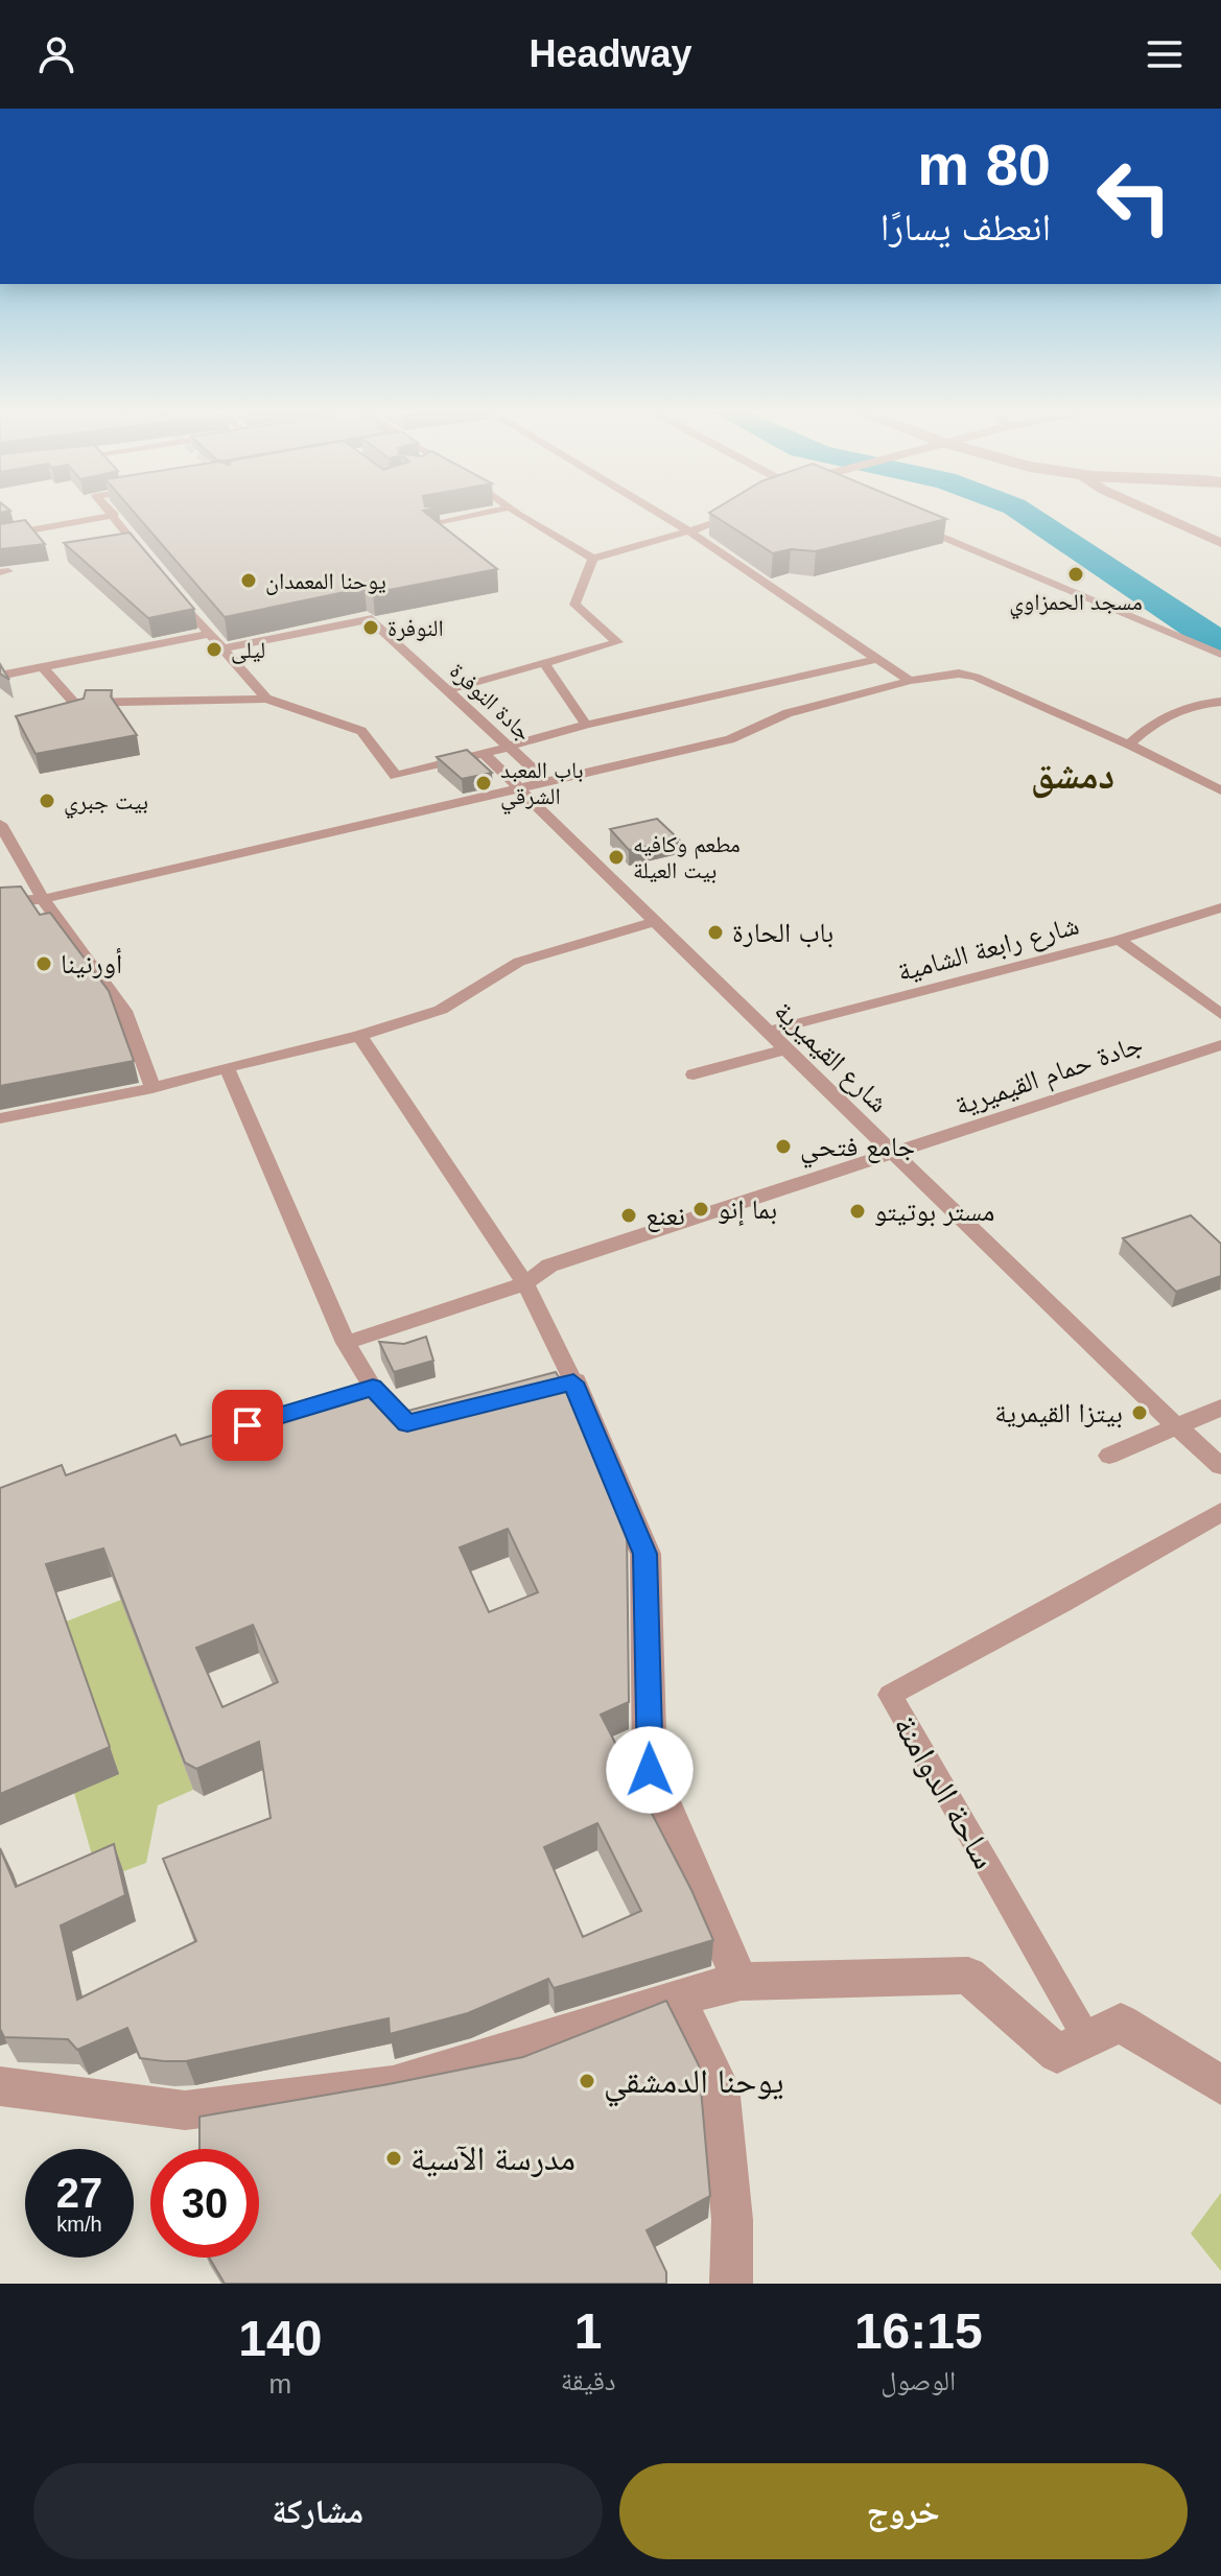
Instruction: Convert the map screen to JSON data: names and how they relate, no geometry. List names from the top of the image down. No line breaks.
{"streets":{"street":["جادة النوفرة","شارع رابعة الشامية","شارع القيميرية","جادة حمام القيميرية","ساحة الدوامنة"]},"crossings":[["شارع رابعة الشامية","شارع القيميرية"],["شارع القيميرية","جادة حمام القيميرية"]],"districts":["دمشق"],"places":["مسجد الحمزاوي","يوحنا المعمدان","النوفرة","ليلى","باب المعبد الشرقي","بيت جبري","مطعم وكافيه بيت العيلة","باب الحارة","أورنينا","جامع فتحي","بما إنو","مستر بوتيتو","نعنع","بيتزا القيمرية","يوحنا الدمشقي","مدرسة الآسية"],"page":{"header":"Headway","turn":["80 m","انعطف يسارًا"],"speed":"27 km/h","limit":"30","eta":["16:15","الوصول","1","دقيقة","140","m"],"buttons":["خروج","مشاركة"]}}
